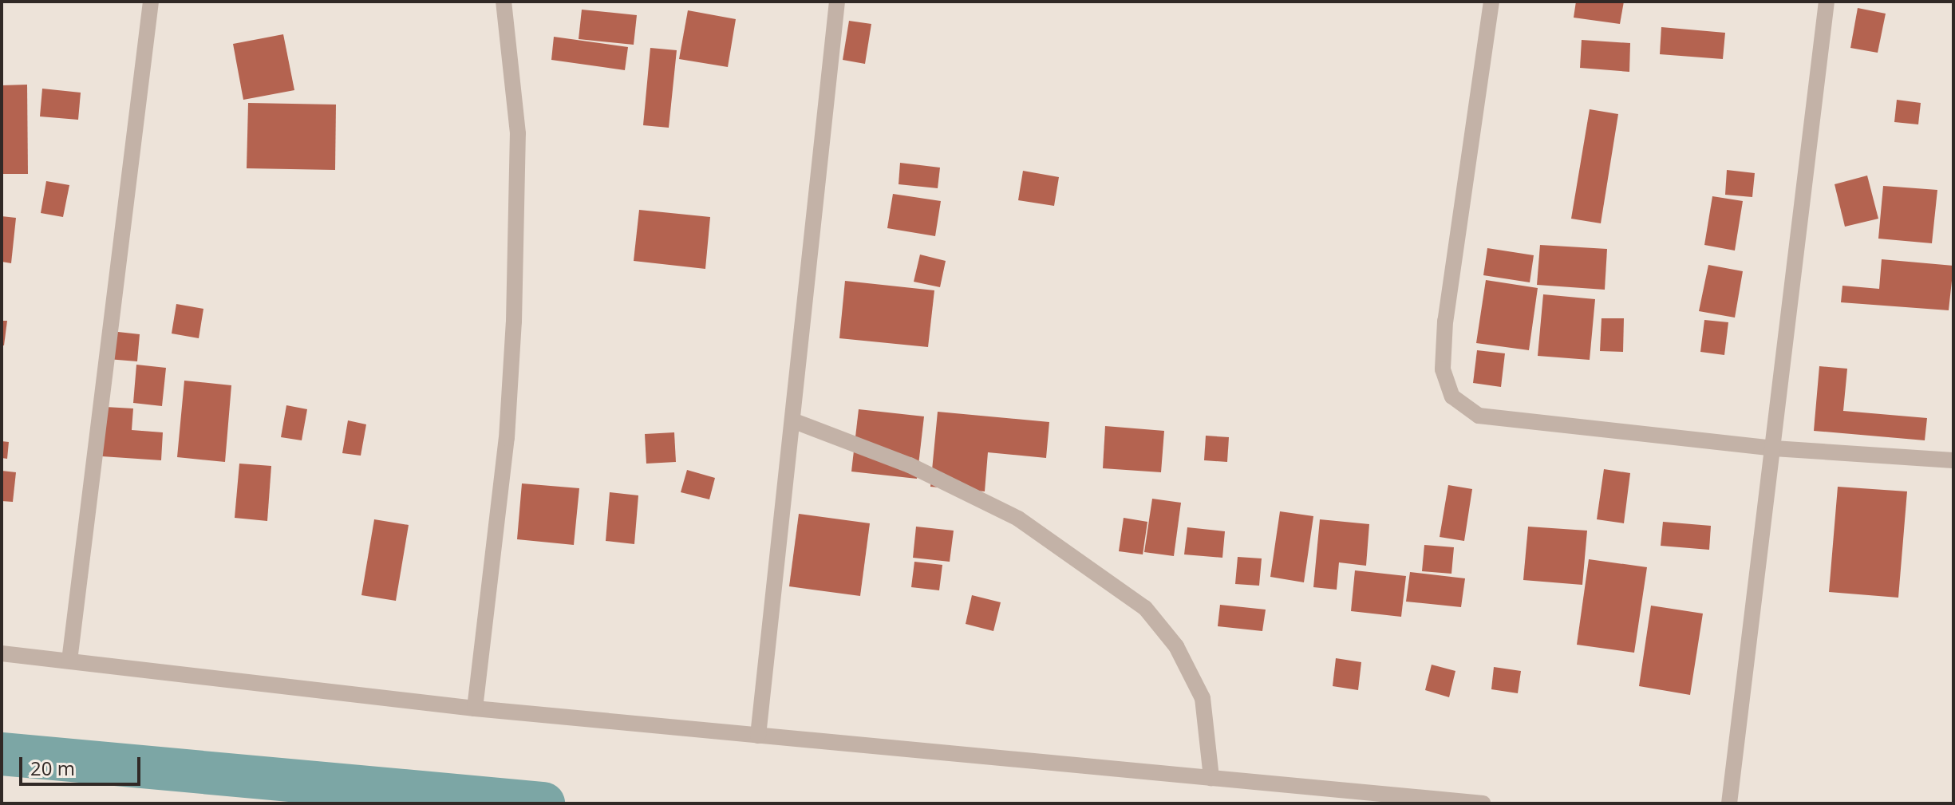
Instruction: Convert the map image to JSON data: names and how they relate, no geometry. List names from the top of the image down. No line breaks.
{"scale_bar":"20 m"}
